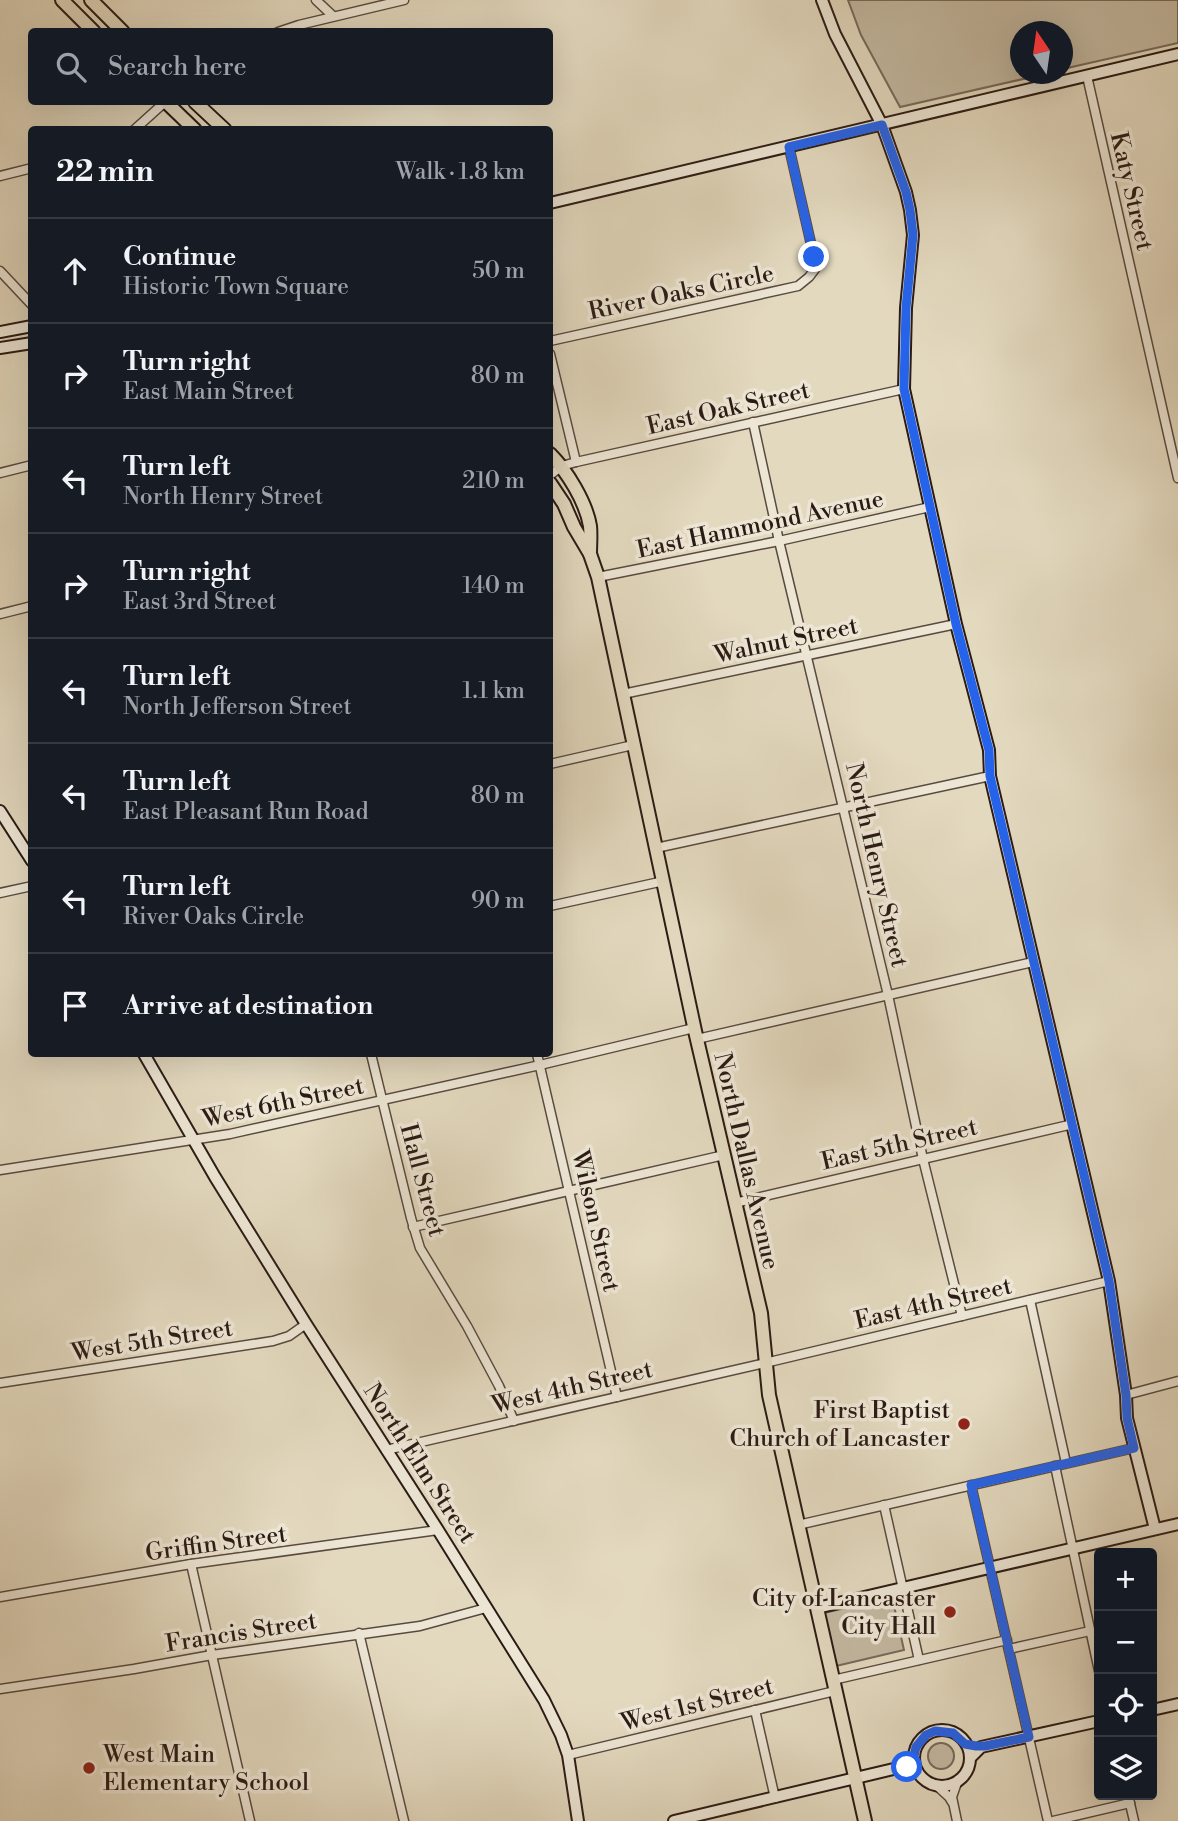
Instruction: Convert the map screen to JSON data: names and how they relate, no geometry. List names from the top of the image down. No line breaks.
{"streets":{"main road":["North Dallas Avenue"],"street":["Katy Street","River Oaks Circle","East Oak Street","East Hammond Avenue","Walnut Street","North Henry Street","West 6th Street","East 5th Street","Hall Street","Wilson Street","East 4th Street","West 5th Street","West 4th Street","North Elm Street","Griffin Street","Francis Street","West 1st Street"]},"crossings":[["East Oak Street","North Henry Street"],["East Oak Street","North Dallas Avenue"],["East Hammond Avenue","North Henry Street"],["East Hammond Avenue","North Dallas Avenue"],["Walnut Street","North Henry Street"],["Walnut Street","North Dallas Avenue"],["North Henry Street","West 6th Street"],["North Henry Street","East 5th Street"],["North Henry Street","East 4th Street"],["West 6th Street","North Dallas Avenue"],["West 6th Street","Hall Street"],["West 6th Street","Wilson Street"],["West 6th Street","North Elm Street"],["East 5th Street","North Dallas Avenue"],["North Dallas Avenue","East 4th Street"],["North Dallas Avenue","West 4th Street"],["North Dallas Avenue","West 1st Street"],["Hall Street","West 4th Street"],["Wilson Street","West 4th Street"],["East 4th Street","West 4th Street"],["West 5th Street","North Elm Street"],["West 4th Street","North Elm Street"],["North Elm Street","Griffin Street"],["North Elm Street","Francis Street"],["North Elm Street","West 1st Street"]],"places":["First Baptist Church of Lancaster","City of Lancaster City Hall","West Main Elementary School"],"north":"top","page":{"search":"Search here","heading":["22 min","Walk · 1.8 km"],"list":[["Continue","Historic Town Square","50 m"],["Turn right","East Main Street","80 m"],["Turn left","North Henry Street","210 m"],["Turn right","East 3rd Street","140 m"],["Turn left","North Jefferson Street","1.1 km"],["Turn left","East Pleasant Run Road","80 m"],["Turn left","River Oaks Circle","90 m"],"Arrive at destination"],"map_buttons":["+","−"]}}
